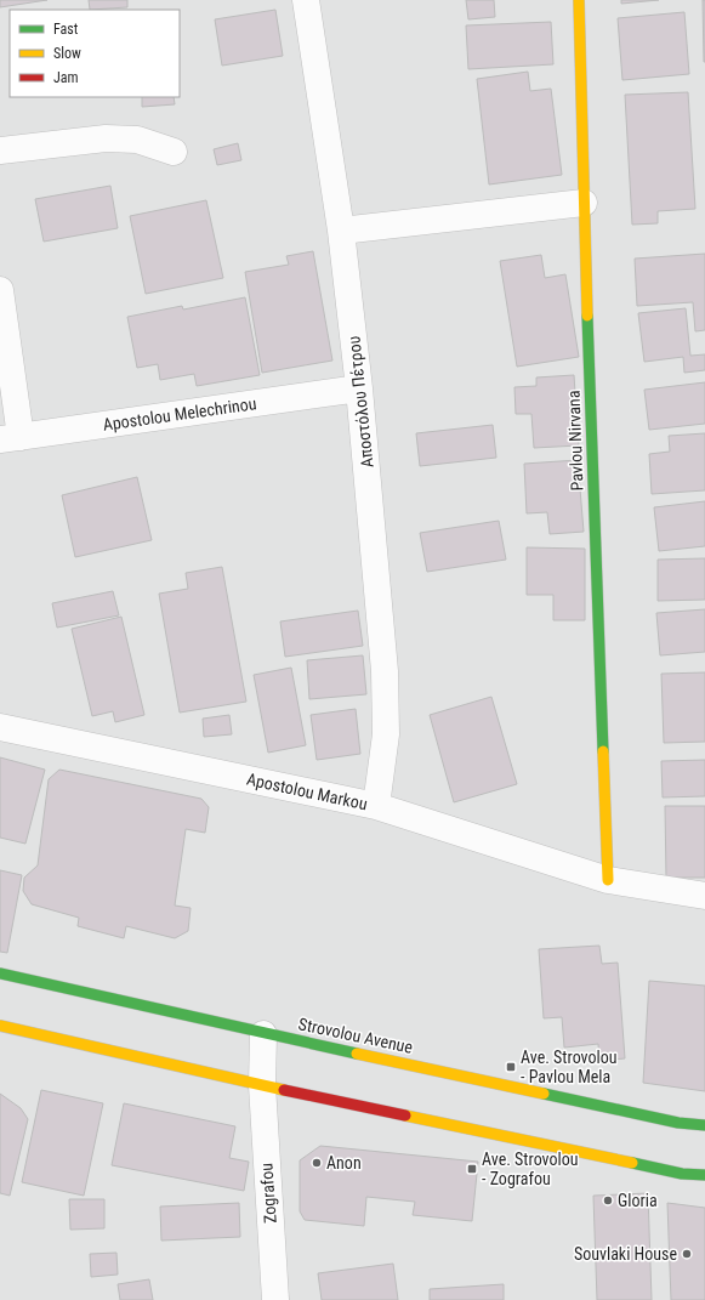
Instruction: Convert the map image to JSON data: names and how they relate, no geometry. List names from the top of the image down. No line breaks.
{"streets":{"main road":["Pavlou Nirvana","Strovolou Avenue"],"street":["Αποστόλου Πέτρου","Apostolou Melechrinou","Apostolou Markou","Zografou"]},"crossings":[["Αποστόλου Πέτρου","Apostolou Melechrinou"],["Αποστόλου Πέτρου","Apostolou Markou"],["Pavlou Nirvana","Apostolou Markou"],["Strovolou Avenue","Zografou"]],"places":{"transit":["Ave. Strovolou - Pavlou Mela","Ave. Strovolou - Zografou"],"other":["Anon","Gloria","Souvlaki House"]},"legend":["Fast","Slow","Jam"]}
